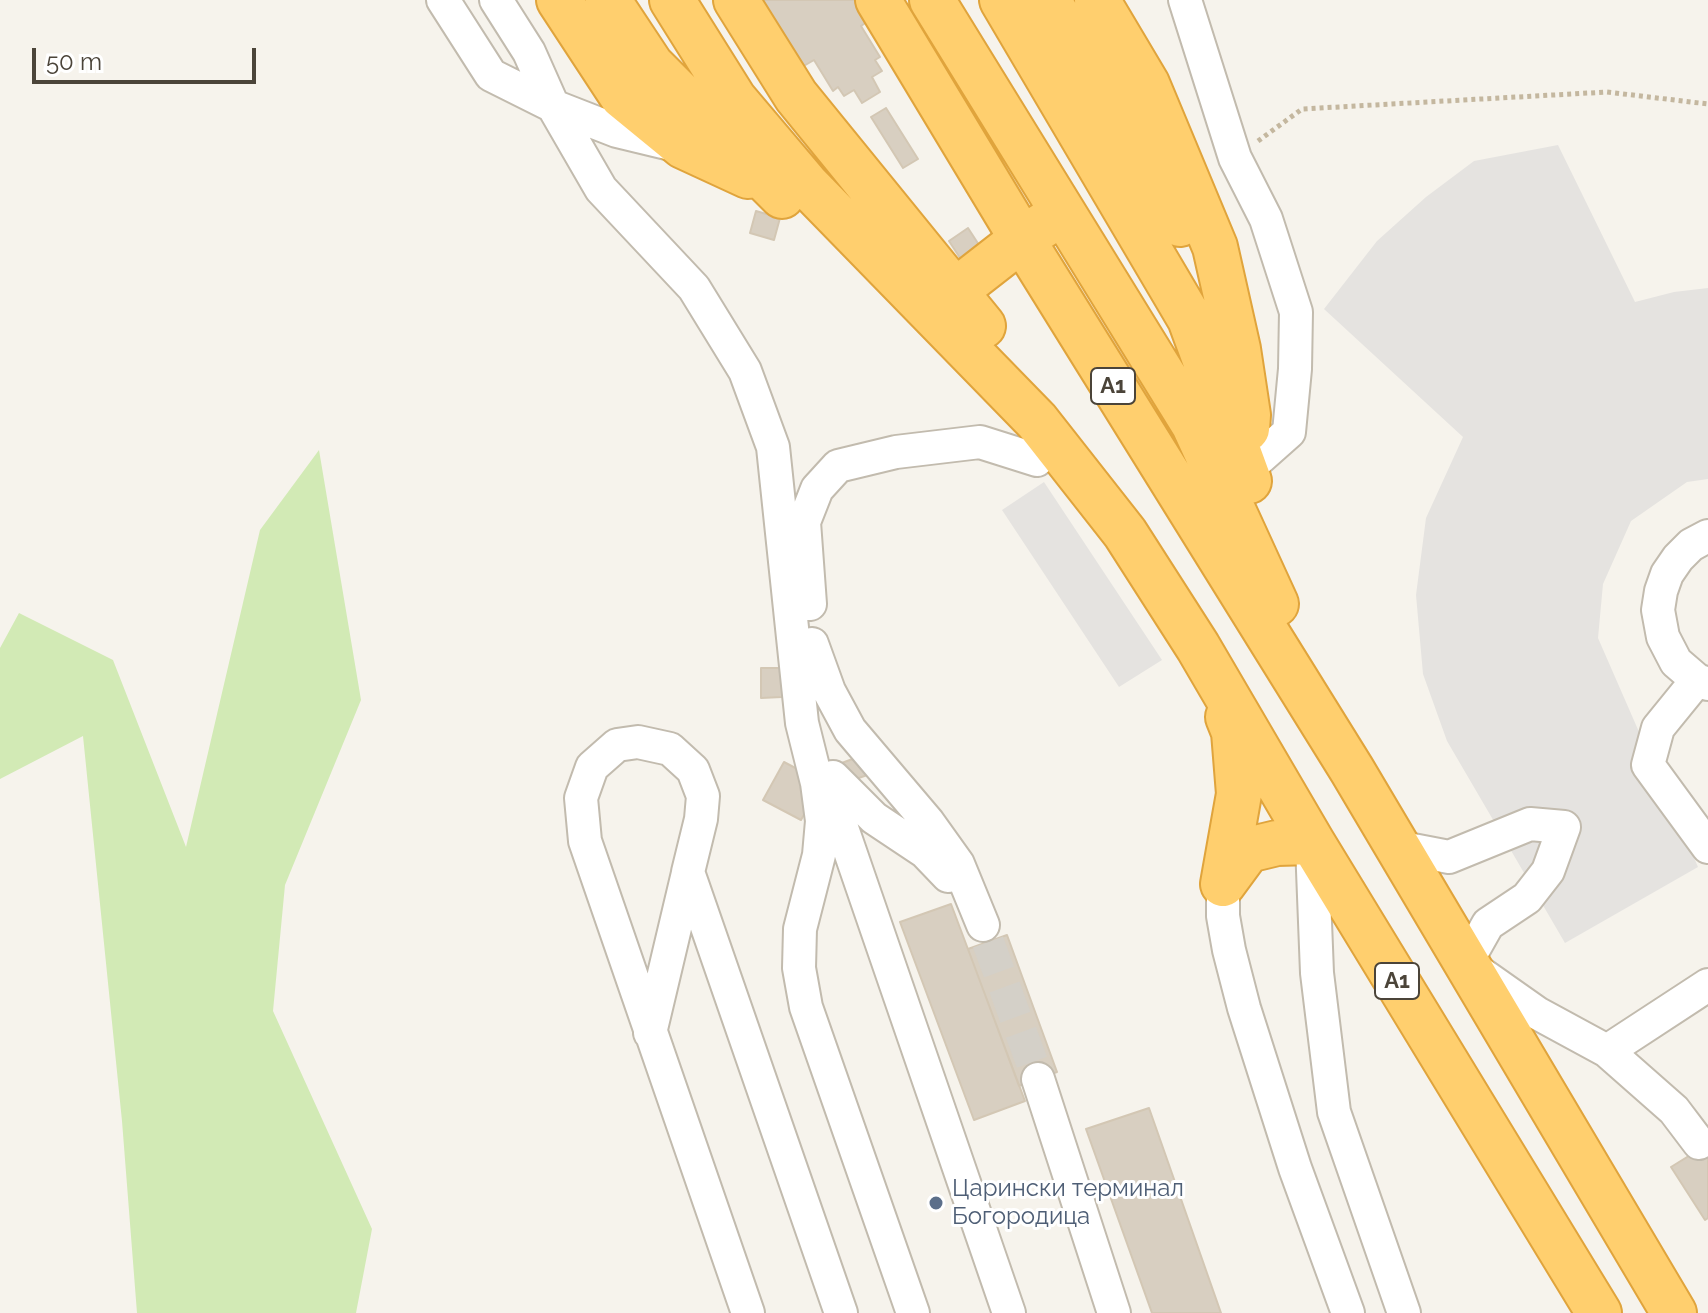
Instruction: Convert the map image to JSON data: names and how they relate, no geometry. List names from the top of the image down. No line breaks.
{"streets":{"highway":["A1"]},"places":["Царински терминал Богородица"],"scale_bar":"50 m"}
